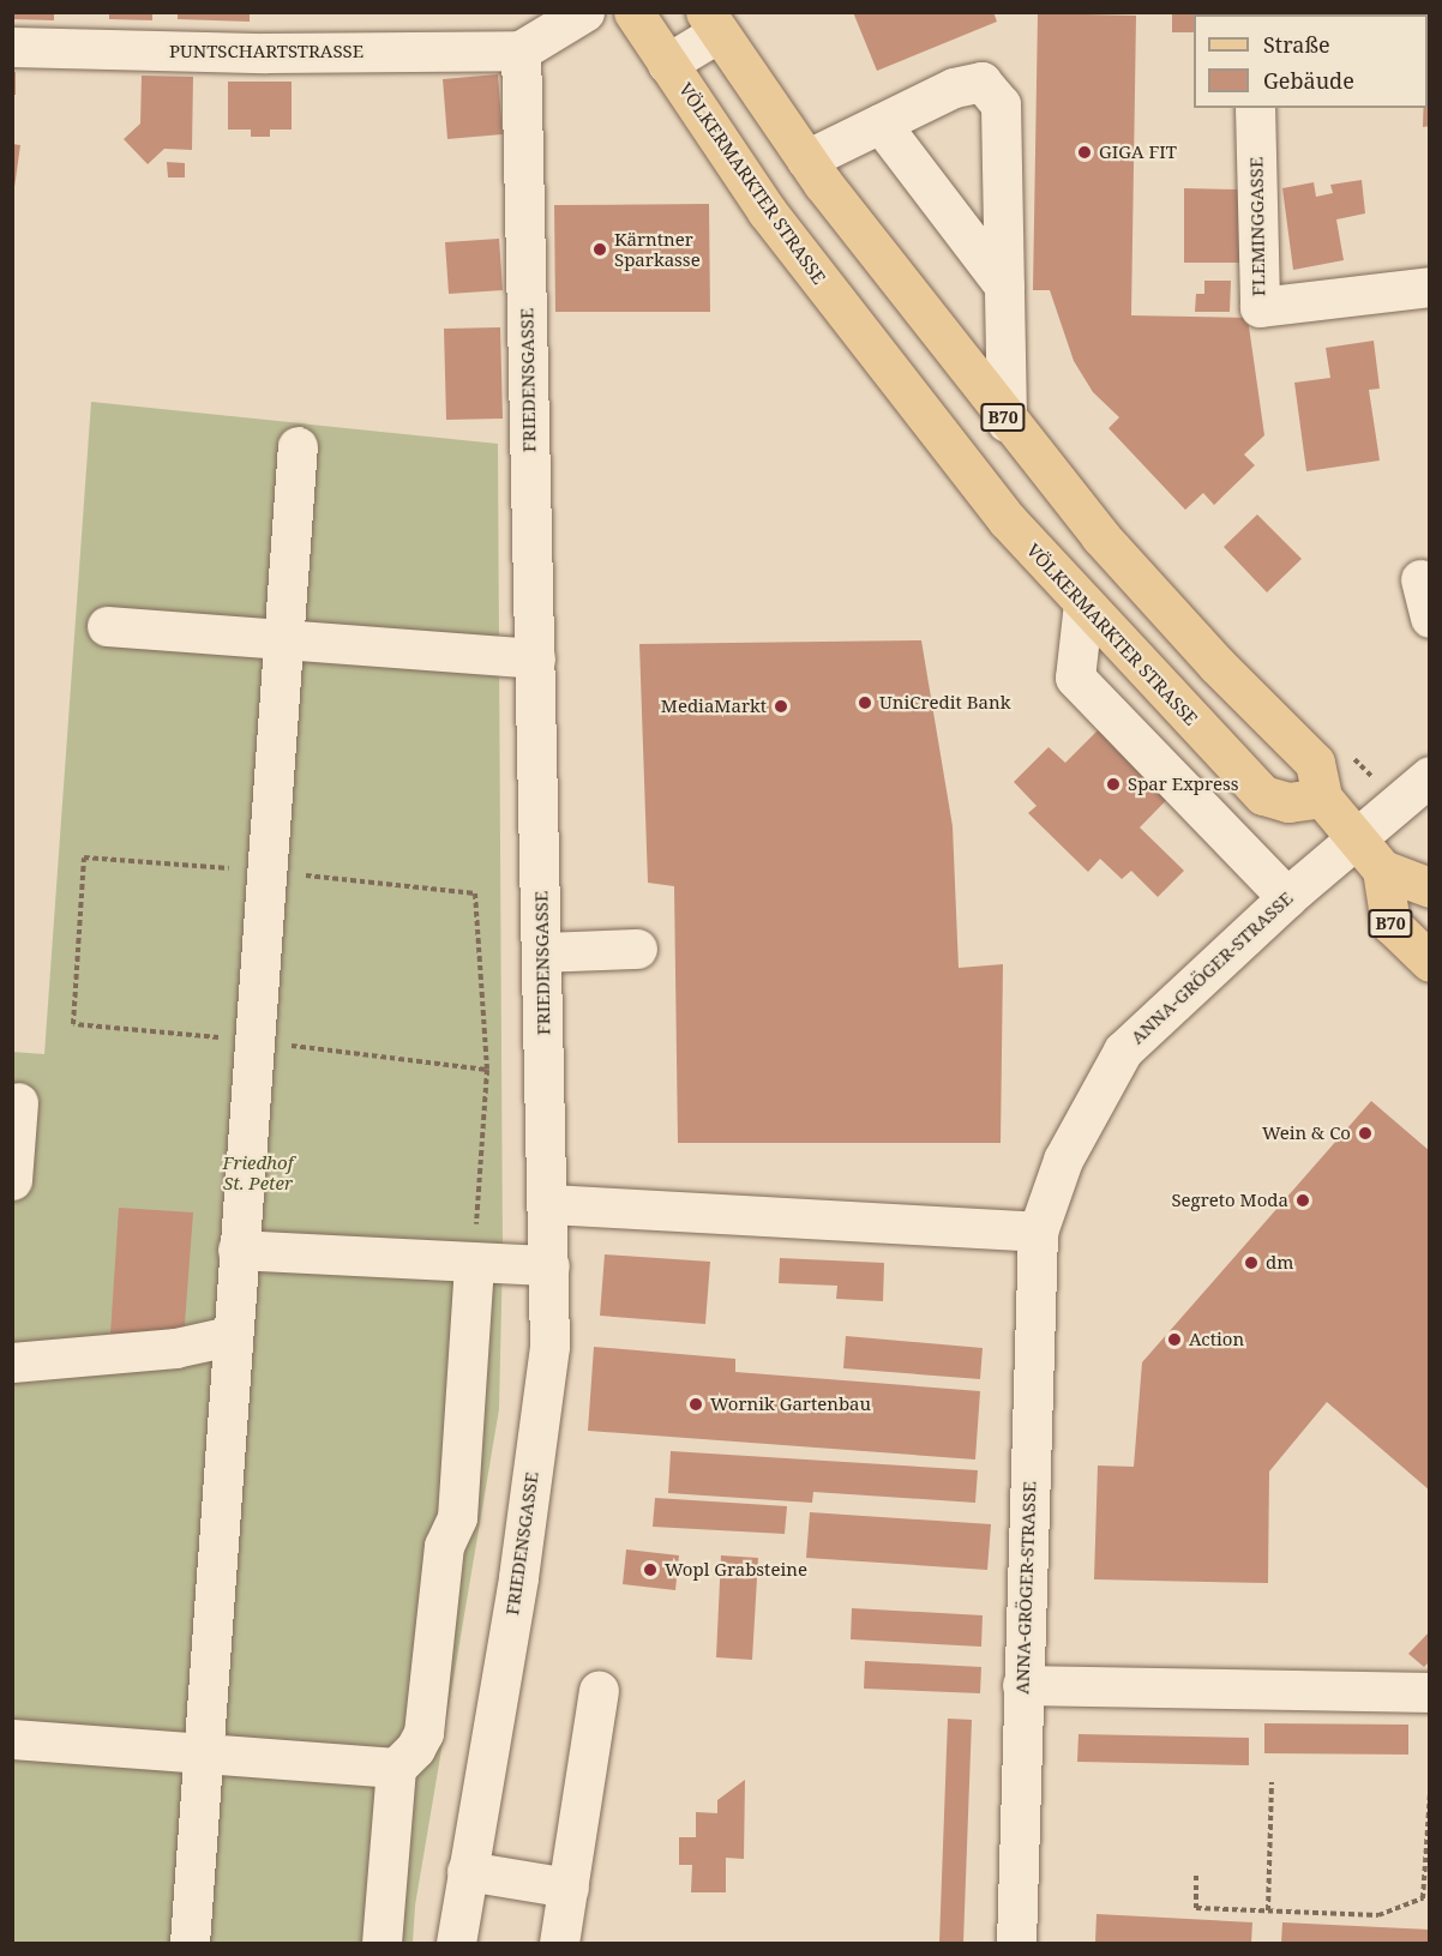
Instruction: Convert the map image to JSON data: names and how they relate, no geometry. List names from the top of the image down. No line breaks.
{"streets":{"main road":["VÖLKERMARKTER STRASSE","B70"],"street":["PUNTSCHARTSTRASSE","FLEMINGGASSE","FRIEDENSGASSE","ANNA-GRÖGER-STRASSE"]},"crossings":[["PUNTSCHARTSTRASSE","FRIEDENSGASSE"],["VÖLKERMARKTER STRASSE","B70"],["B70","ANNA-GRÖGER-STRASSE"]],"parks":["Friedhof St. Peter"],"places":["GIGA FIT","Kärntner Sparkasse","UniCredit Bank","MediaMarkt","Spar Express","Wein & Co","Segreto Moda","dm","Action","Wornik Gartenbau","Wopl Grabsteine"],"legend":["Straße","Gebäude"]}
